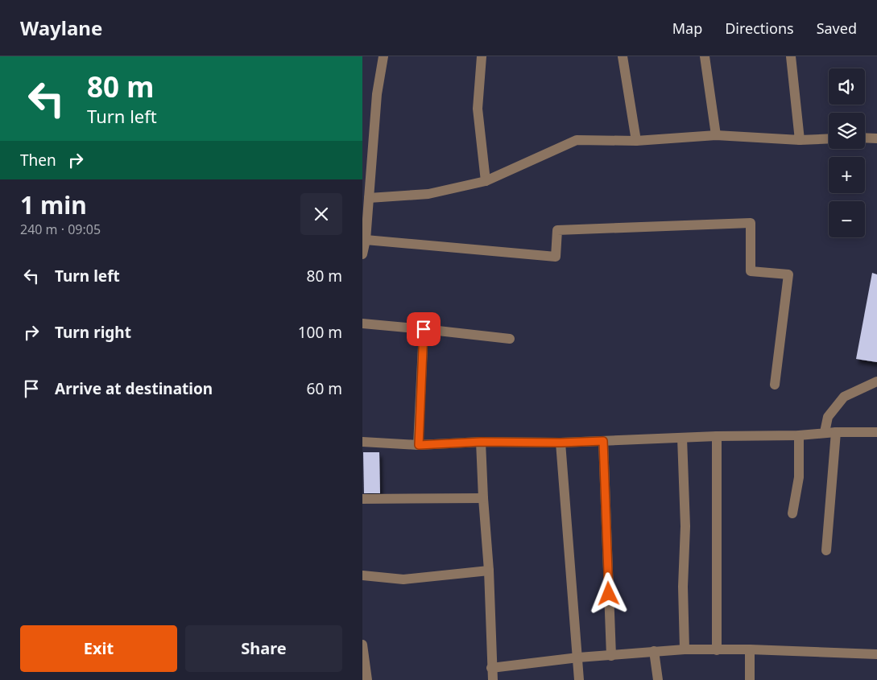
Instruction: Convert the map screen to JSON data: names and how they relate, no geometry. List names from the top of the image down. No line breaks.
{"page":{"header":"Waylane","nav":["Map","Directions","Saved"],"turn":["80 m","Turn left"],"map_buttons":["+","−"],"then":"Then","heading":["1 min","240 m · 09:05"],"list":[{"name":"Turn left","value":"80 m"},{"name":"Turn right","value":"100 m"},{"name":"Arrive at destination","value":"60 m"}],"buttons":["Exit","Share"]}}
